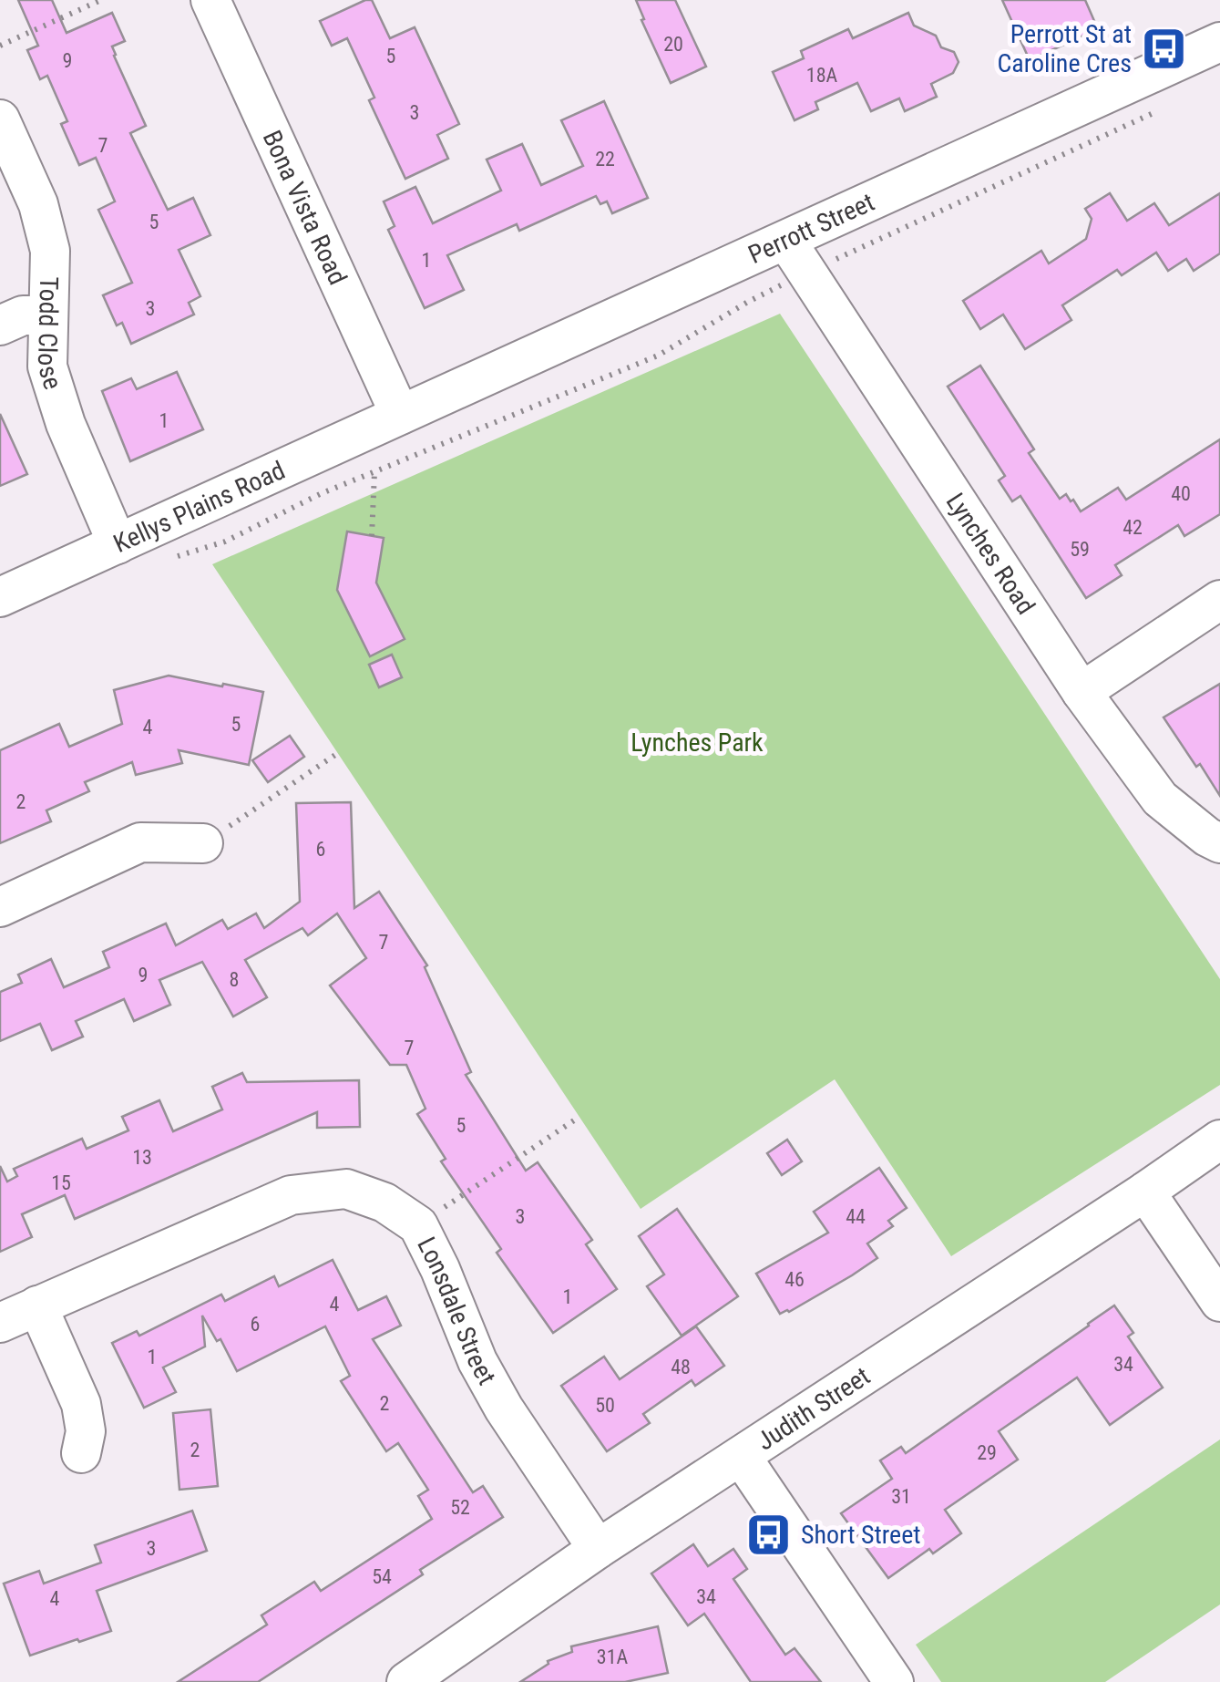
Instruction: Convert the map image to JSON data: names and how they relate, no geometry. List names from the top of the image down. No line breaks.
{"streets":{"street":["Bona Vista Road","Perrott Street","Todd Close","Kellys Plains Road","Lynches Road","Lonsdale Street","Judith Street"]},"crossings":[["Bona Vista Road","Perrott Street"],["Bona Vista Road","Kellys Plains Road"],["Perrott Street","Kellys Plains Road"],["Perrott Street","Lynches Road"],["Todd Close","Kellys Plains Road"],["Lonsdale Street","Judith Street"]],"parks":["Lynches Park"],"places":{"bus stop":["Perrott St at Caroline Cres","Short Street"]},"house_numbers":["20","5","9","18A","3","7","22","5","1","3","1","40","42","59","5","4","2","6","7","9","8","7","5","13","15","3","44","46","1","4","6","1","34","48","2","50","2","29","31","52","3","54","34","4","31A"]}
